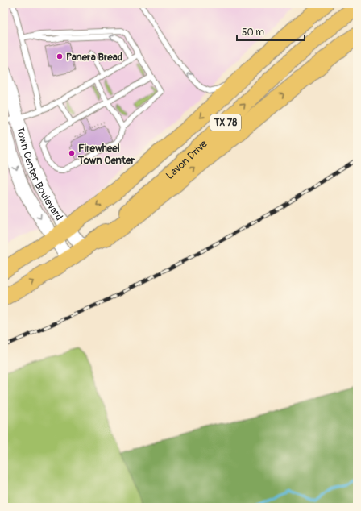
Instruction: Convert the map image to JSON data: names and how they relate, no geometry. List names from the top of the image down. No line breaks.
{"streets":{"main road":["TX 78","Lavon Drive"],"street":["Town Center Boulevard"]},"crossings":[["Lavon Drive","Town Center Boulevard"]],"places":["Panera Bread","Firewheel Town Center"],"scale_bar":"50 m"}
